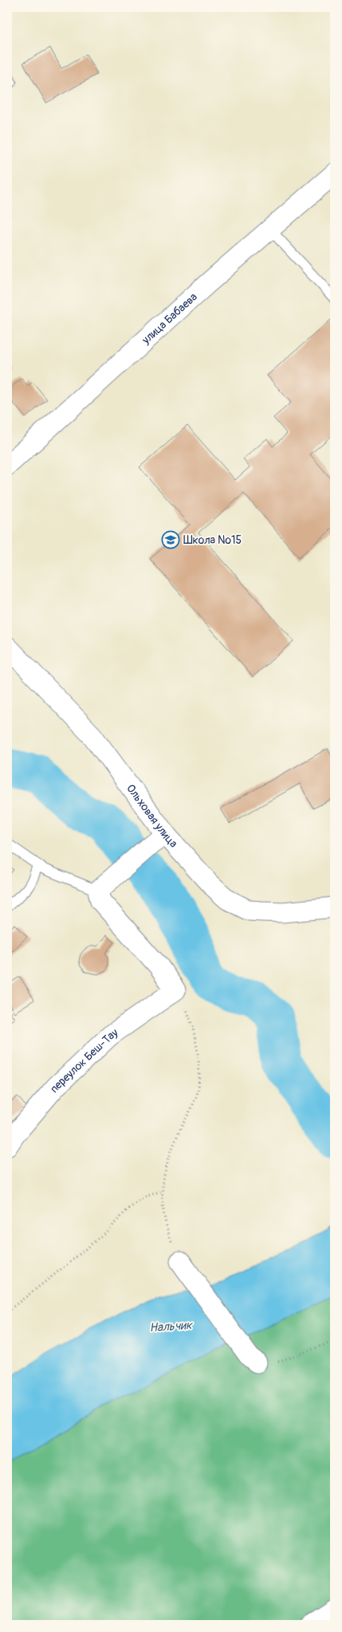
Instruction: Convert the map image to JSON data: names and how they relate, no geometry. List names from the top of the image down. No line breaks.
{"streets":{"street":["улица Бабаева","Ольховая улица","переулок Беш-Тау"]},"water":["Нальчик"],"places":{"school or university":["Школа №15"]}}
